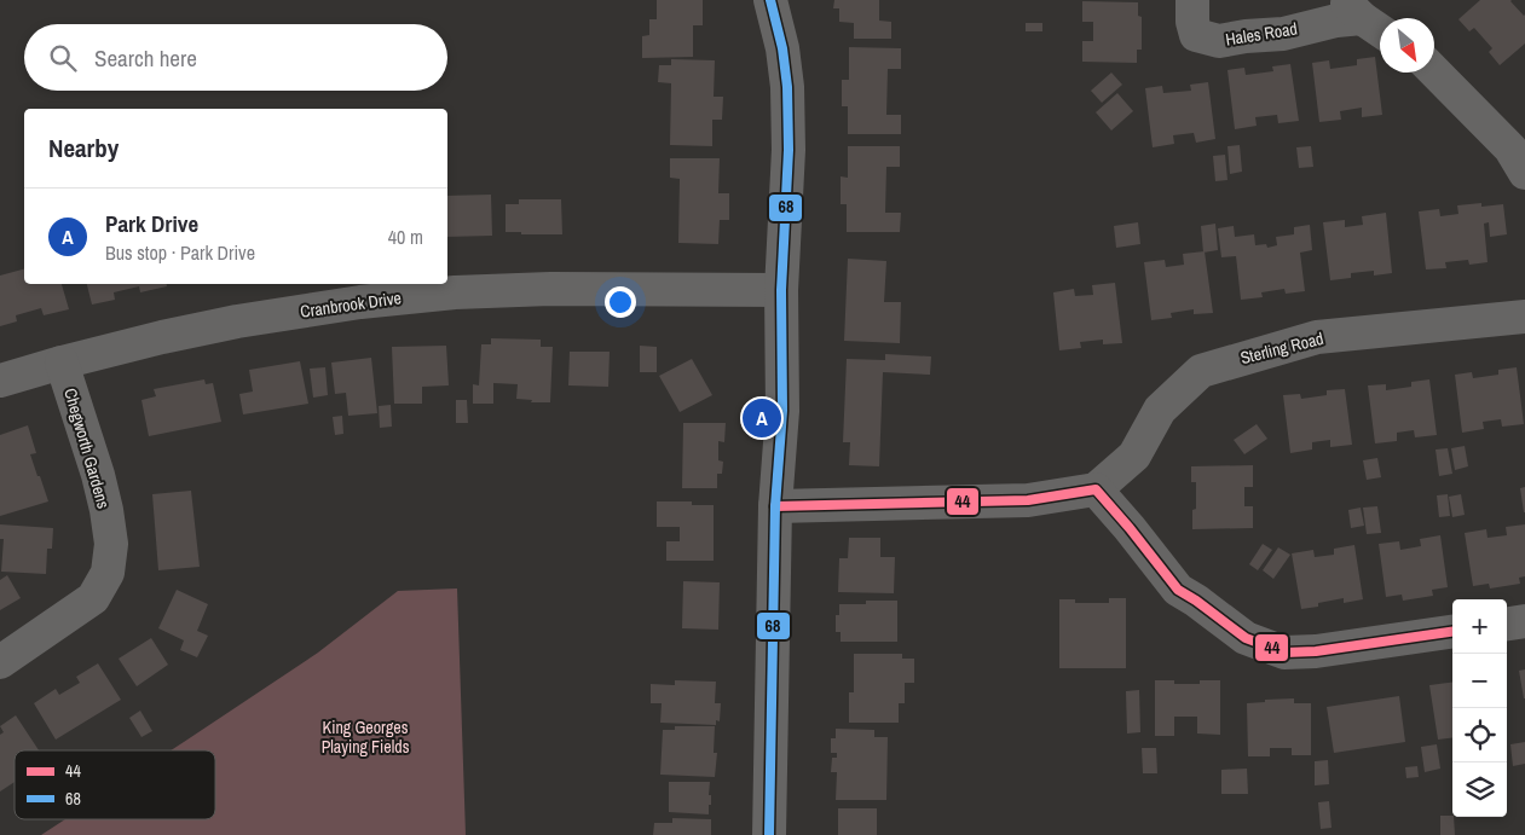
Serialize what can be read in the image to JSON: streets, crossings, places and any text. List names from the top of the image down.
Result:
{
  "streets": {
    "street": [
      "Hales Road",
      "Cranbrook Drive",
      "Sterling Road",
      "Chegworth Gardens"
    ]
  },
  "crossings": [
    ["Cranbrook Drive", "Chegworth Gardens"]
  ],
  "parks": ["King Georges Playing Fields"],
  "lines": ["transit line 68", "transit line 44"],
  "legend": ["44", "68"],
  "north": "bottom right",
  "page": {
    "search": "Search here",
    "heading": "Nearby",
    "list": [
      {
        "mark": "A",
        "name": "Park Drive",
        "note": "Bus stop · Park Drive",
        "value": "40 m"
      }
    ],
    "pins": "A",
    "map_buttons": ["+", "−"]
  }
}
